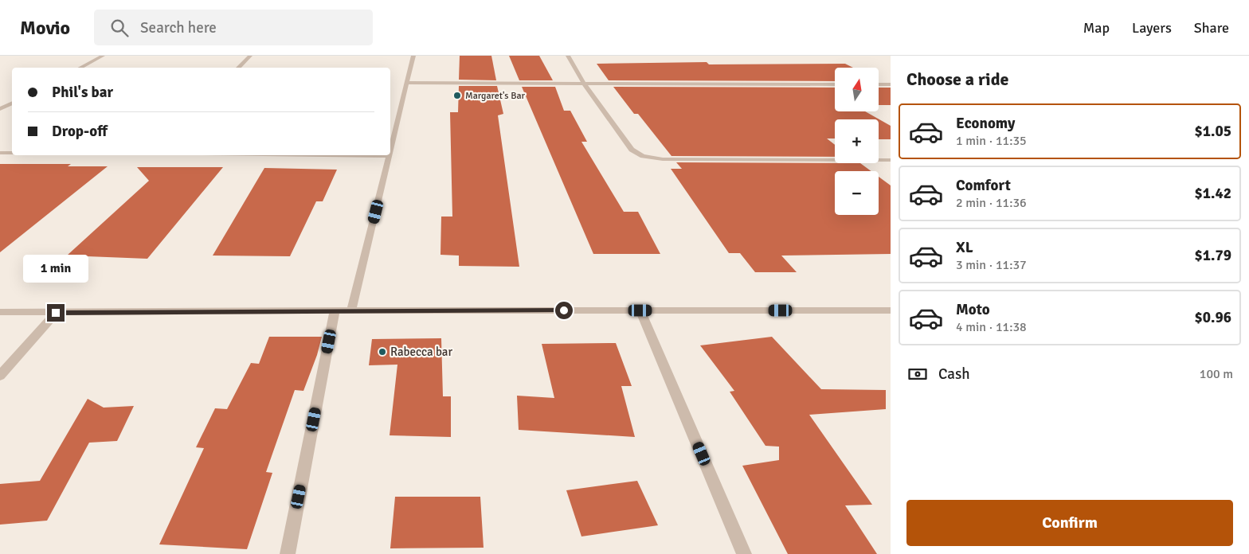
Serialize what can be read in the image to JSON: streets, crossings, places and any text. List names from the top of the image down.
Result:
{
  "places": ["Margaret's Bar", "Rabecca bar"],
  "north": "top",
  "page": {
    "header": "Movio",
    "search": "Search here",
    "nav": ["Map", "Layers", "Share"],
    "heading": "Choose a ride",
    "map_buttons": ["+", "−"],
    "banner": ["Phil's bar", "Drop-off"],
    "list": [
      {
        "name": "Economy",
        "note": "1 min · 11:35",
        "value": "$1.05"
      },
      {
        "name": "Comfort",
        "note": "2 min · 11:36",
        "value": "$1.42"
      },
      {
        "name": "XL",
        "note": "3 min · 11:37",
        "value": "$1.79"
      },
      {
        "name": "Moto",
        "note": "4 min · 11:38",
        "value": "$0.96"
      }
    ],
    "bubble": "1 min",
    "pay": ["Cash", "100 m"],
    "buttons": "Confirm"
  }
}
